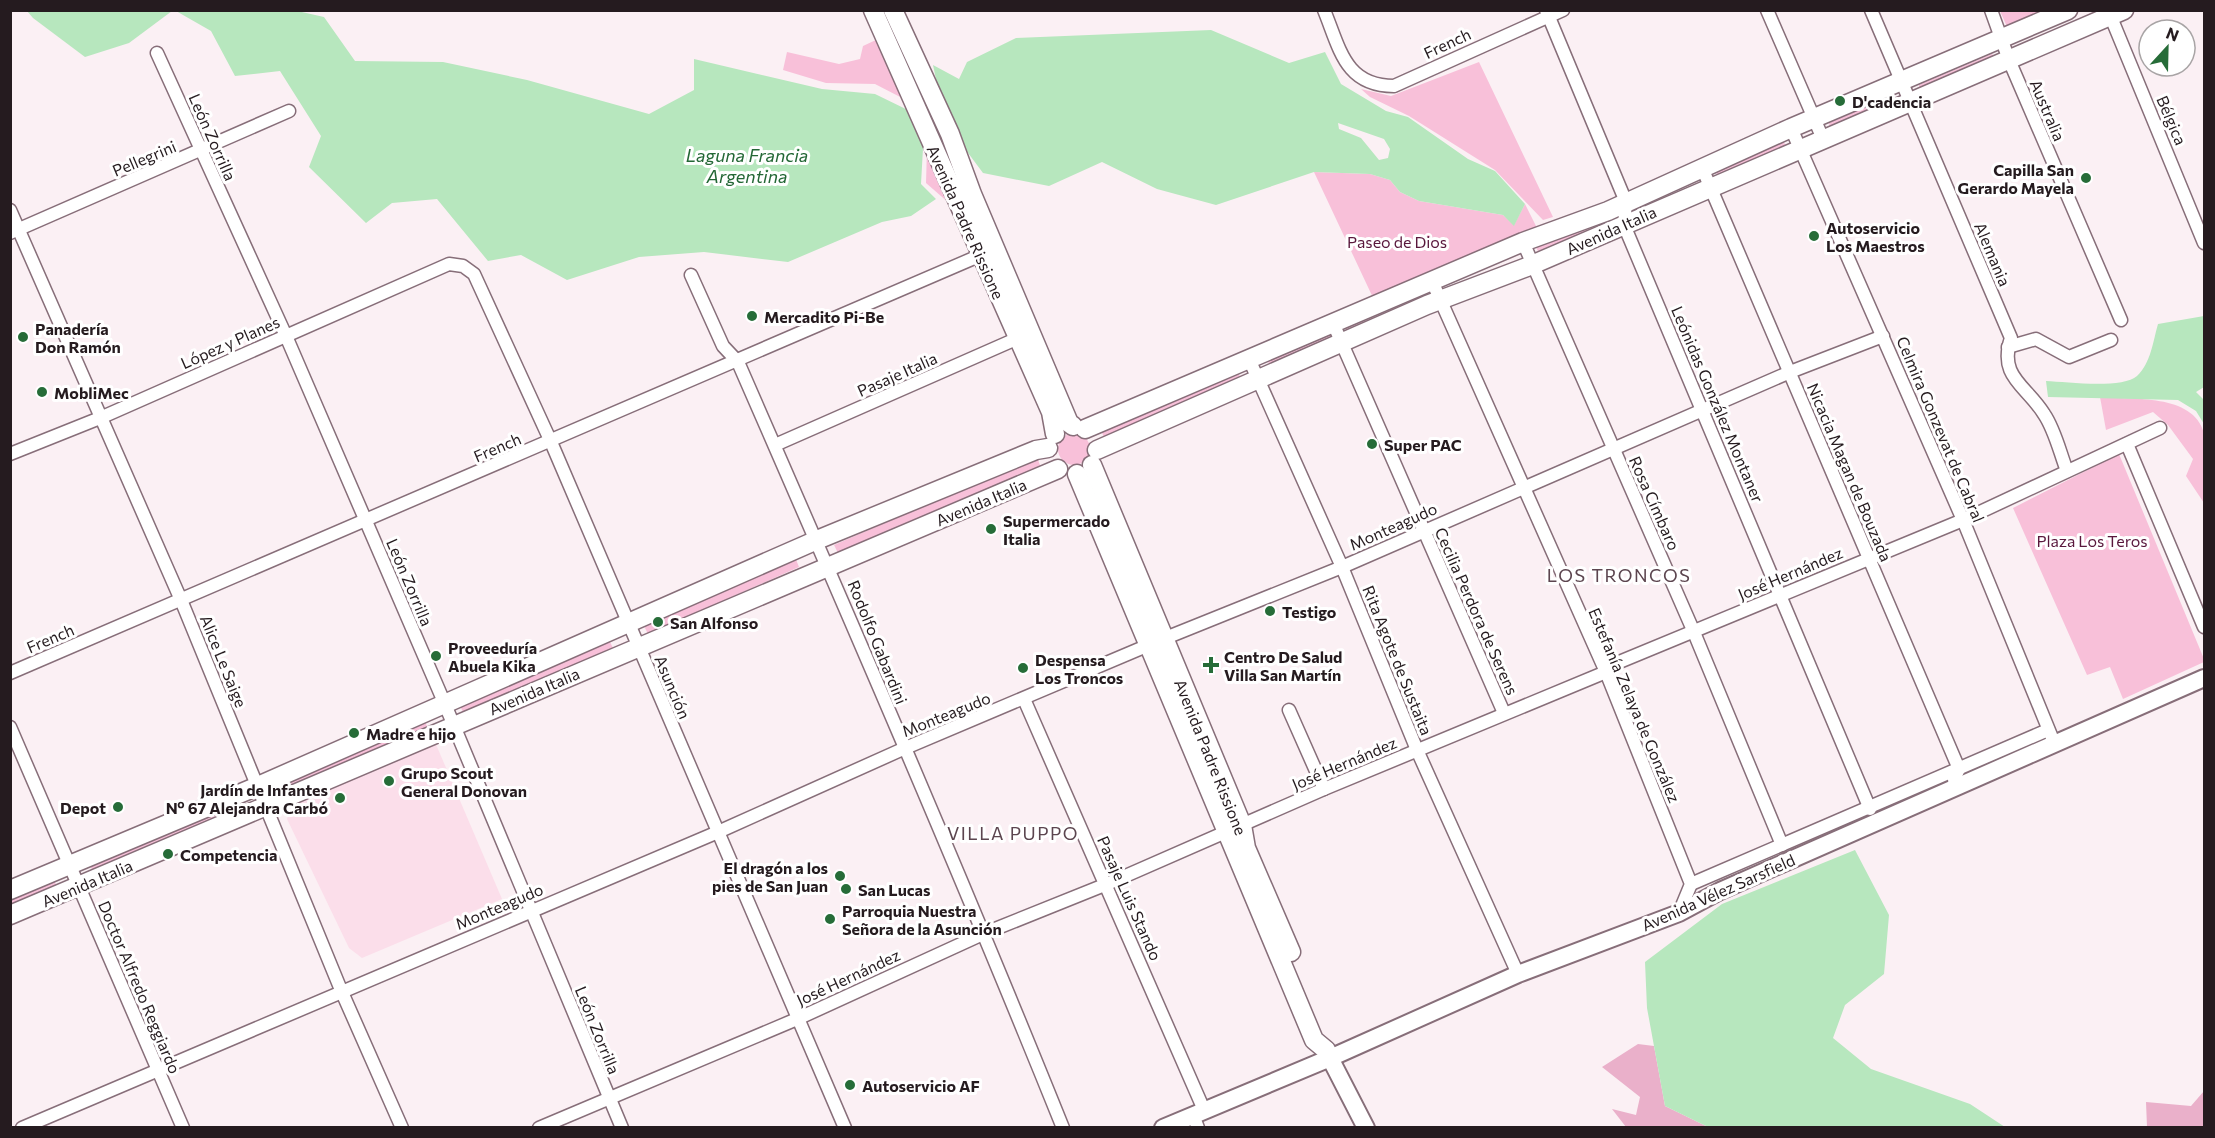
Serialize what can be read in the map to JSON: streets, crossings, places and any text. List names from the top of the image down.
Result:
{
  "streets": {
    "main road": ["Avenida Padre Rissione", "Avenida Italia"],
    "street": [
      "French",
      "Australia",
      "Bélgica",
      "León Zorrilla",
      "Pellegrini",
      "Alemania",
      "López y Planes",
      "Pasaje Italia",
      "Leónidas González Montaner",
      "Celmira Gonzevat de Cabral",
      "Nicacia Magan de Bouzada",
      "Rosa Címbaro",
      "Monteagudo",
      "José Hernández",
      "Cecilia Perdora de Serens",
      "Rodolfo Gabardini",
      "Rita Agote de Sustaita",
      "Alice Le Saige",
      "Asunción",
      "Estefanía Zelaya de González",
      "Avenida Vélez Sarsfield",
      "Pasaje Luis Stando",
      "Doctor Alfredo Reggiardo"
    ]
  },
  "crossings": [
    ["French", "León Zorrilla"],
    ["French", "Avenida Padre Rissione"],
    ["French", "Leónidas González Montaner"],
    ["French", "Rodolfo Gabardini"],
    ["French", "Alice Le Saige"],
    ["French", "Asunción"],
    ["Australia", "Avenida Italia"],
    ["Bélgica", "Avenida Italia"],
    ["León Zorrilla", "Pellegrini"],
    ["León Zorrilla", "Avenida Italia"],
    ["León Zorrilla", "López y Planes"],
    ["León Zorrilla", "Monteagudo"],
    ["León Zorrilla", "José Hernández"],
    ["Pellegrini", "Alice Le Saige"],
    ["Avenida Padre Rissione", "Avenida Italia"],
    ["Avenida Padre Rissione", "Pasaje Italia"],
    ["Avenida Padre Rissione", "Monteagudo"],
    ["Avenida Padre Rissione", "José Hernández"],
    ["Avenida Padre Rissione", "Avenida Vélez Sarsfield"],
    ["Avenida Italia", "Alemania"],
    ["Avenida Italia", "Leónidas González Montaner"],
    ["Avenida Italia", "Celmira Gonzevat de Cabral"],
    ["Avenida Italia", "Nicacia Magan de Bouzada"],
    ["Avenida Italia", "Rosa Címbaro"],
    ["Avenida Italia", "Cecilia Perdora de Serens"],
    ["Avenida Italia", "Rodolfo Gabardini"],
    ["Avenida Italia", "Rita Agote de Sustaita"],
    ["Avenida Italia", "Alice Le Saige"],
    ["Avenida Italia", "Asunción"],
    ["Avenida Italia", "Estefanía Zelaya de González"],
    ["Avenida Italia", "Doctor Alfredo Reggiardo"],
    ["Alemania", "José Hernández"],
    ["López y Planes", "Alice Le Saige"],
    ["López y Planes", "Asunción"],
    ["Pasaje Italia", "Rodolfo Gabardini"],
    ["Leónidas González Montaner", "Monteagudo"],
    ["Leónidas González Montaner", "José Hernández"],
    ["Leónidas González Montaner", "Avenida Vélez Sarsfield"],
    ["Celmira Gonzevat de Cabral", "Monteagudo"],
    ["Celmira Gonzevat de Cabral", "José Hernández"],
    ["Celmira Gonzevat de Cabral", "Avenida Vélez Sarsfield"],
    ["Nicacia Magan de Bouzada", "Monteagudo"],
    ["Nicacia Magan de Bouzada", "José Hernández"],
    ["Nicacia Magan de Bouzada", "Avenida Vélez Sarsfield"],
    ["Rosa Címbaro", "Monteagudo"],
    ["Rosa Címbaro", "José Hernández"],
    ["Rosa Címbaro", "Avenida Vélez Sarsfield"],
    ["Monteagudo", "Cecilia Perdora de Serens"],
    ["Monteagudo", "Rodolfo Gabardini"],
    ["Monteagudo", "Rita Agote de Sustaita"],
    ["Monteagudo", "Alice Le Saige"],
    ["Monteagudo", "Asunción"],
    ["Monteagudo", "Estefanía Zelaya de González"],
    ["Monteagudo", "Pasaje Luis Stando"],
    ["Monteagudo", "Doctor Alfredo Reggiardo"],
    ["José Hernández", "Cecilia Perdora de Serens"],
    ["José Hernández", "Rodolfo Gabardini"],
    ["José Hernández", "Rita Agote de Sustaita"],
    ["José Hernández", "Asunción"],
    ["José Hernández", "Estefanía Zelaya de González"],
    ["José Hernández", "Pasaje Luis Stando"],
    ["Rita Agote de Sustaita", "Avenida Vélez Sarsfield"],
    ["Estefanía Zelaya de González", "Avenida Vélez Sarsfield"],
    ["Avenida Vélez Sarsfield", "Pasaje Luis Stando"]
  ],
  "districts": ["LOS TRONCOS", "VILLA PUPPO"],
  "water": ["Laguna Francia Argentina"],
  "parks": ["Paseo de Dios", "Plaza Los Teros"],
  "places": {
    "other": [
      "D'cadencia",
      "Capilla San Gerardo Mayela",
      "Autoservicio Los Maestros",
      "Mercadito Pi-Be",
      "Panadería Don Ramón",
      "MobliMec",
      "Super PAC",
      "Supermercado Italia",
      "Testigo",
      "San Alfonso",
      "Proveeduría Abuela Kika",
      "Despensa Los Troncos",
      "Madre e hijo",
      "Grupo Scout General Donovan",
      "Jardín de Infantes Nº 67 Alejandra Carbó",
      "Depot",
      "Competencia",
      "El dragón a los pies de San Juan",
      "San Lucas",
      "Parroquia Nuestra Señora de la Asunción",
      "Autoservicio AF"
    ],
    "health": ["Centro De Salud Villa San Martín"]
  },
  "north": "top"
}
